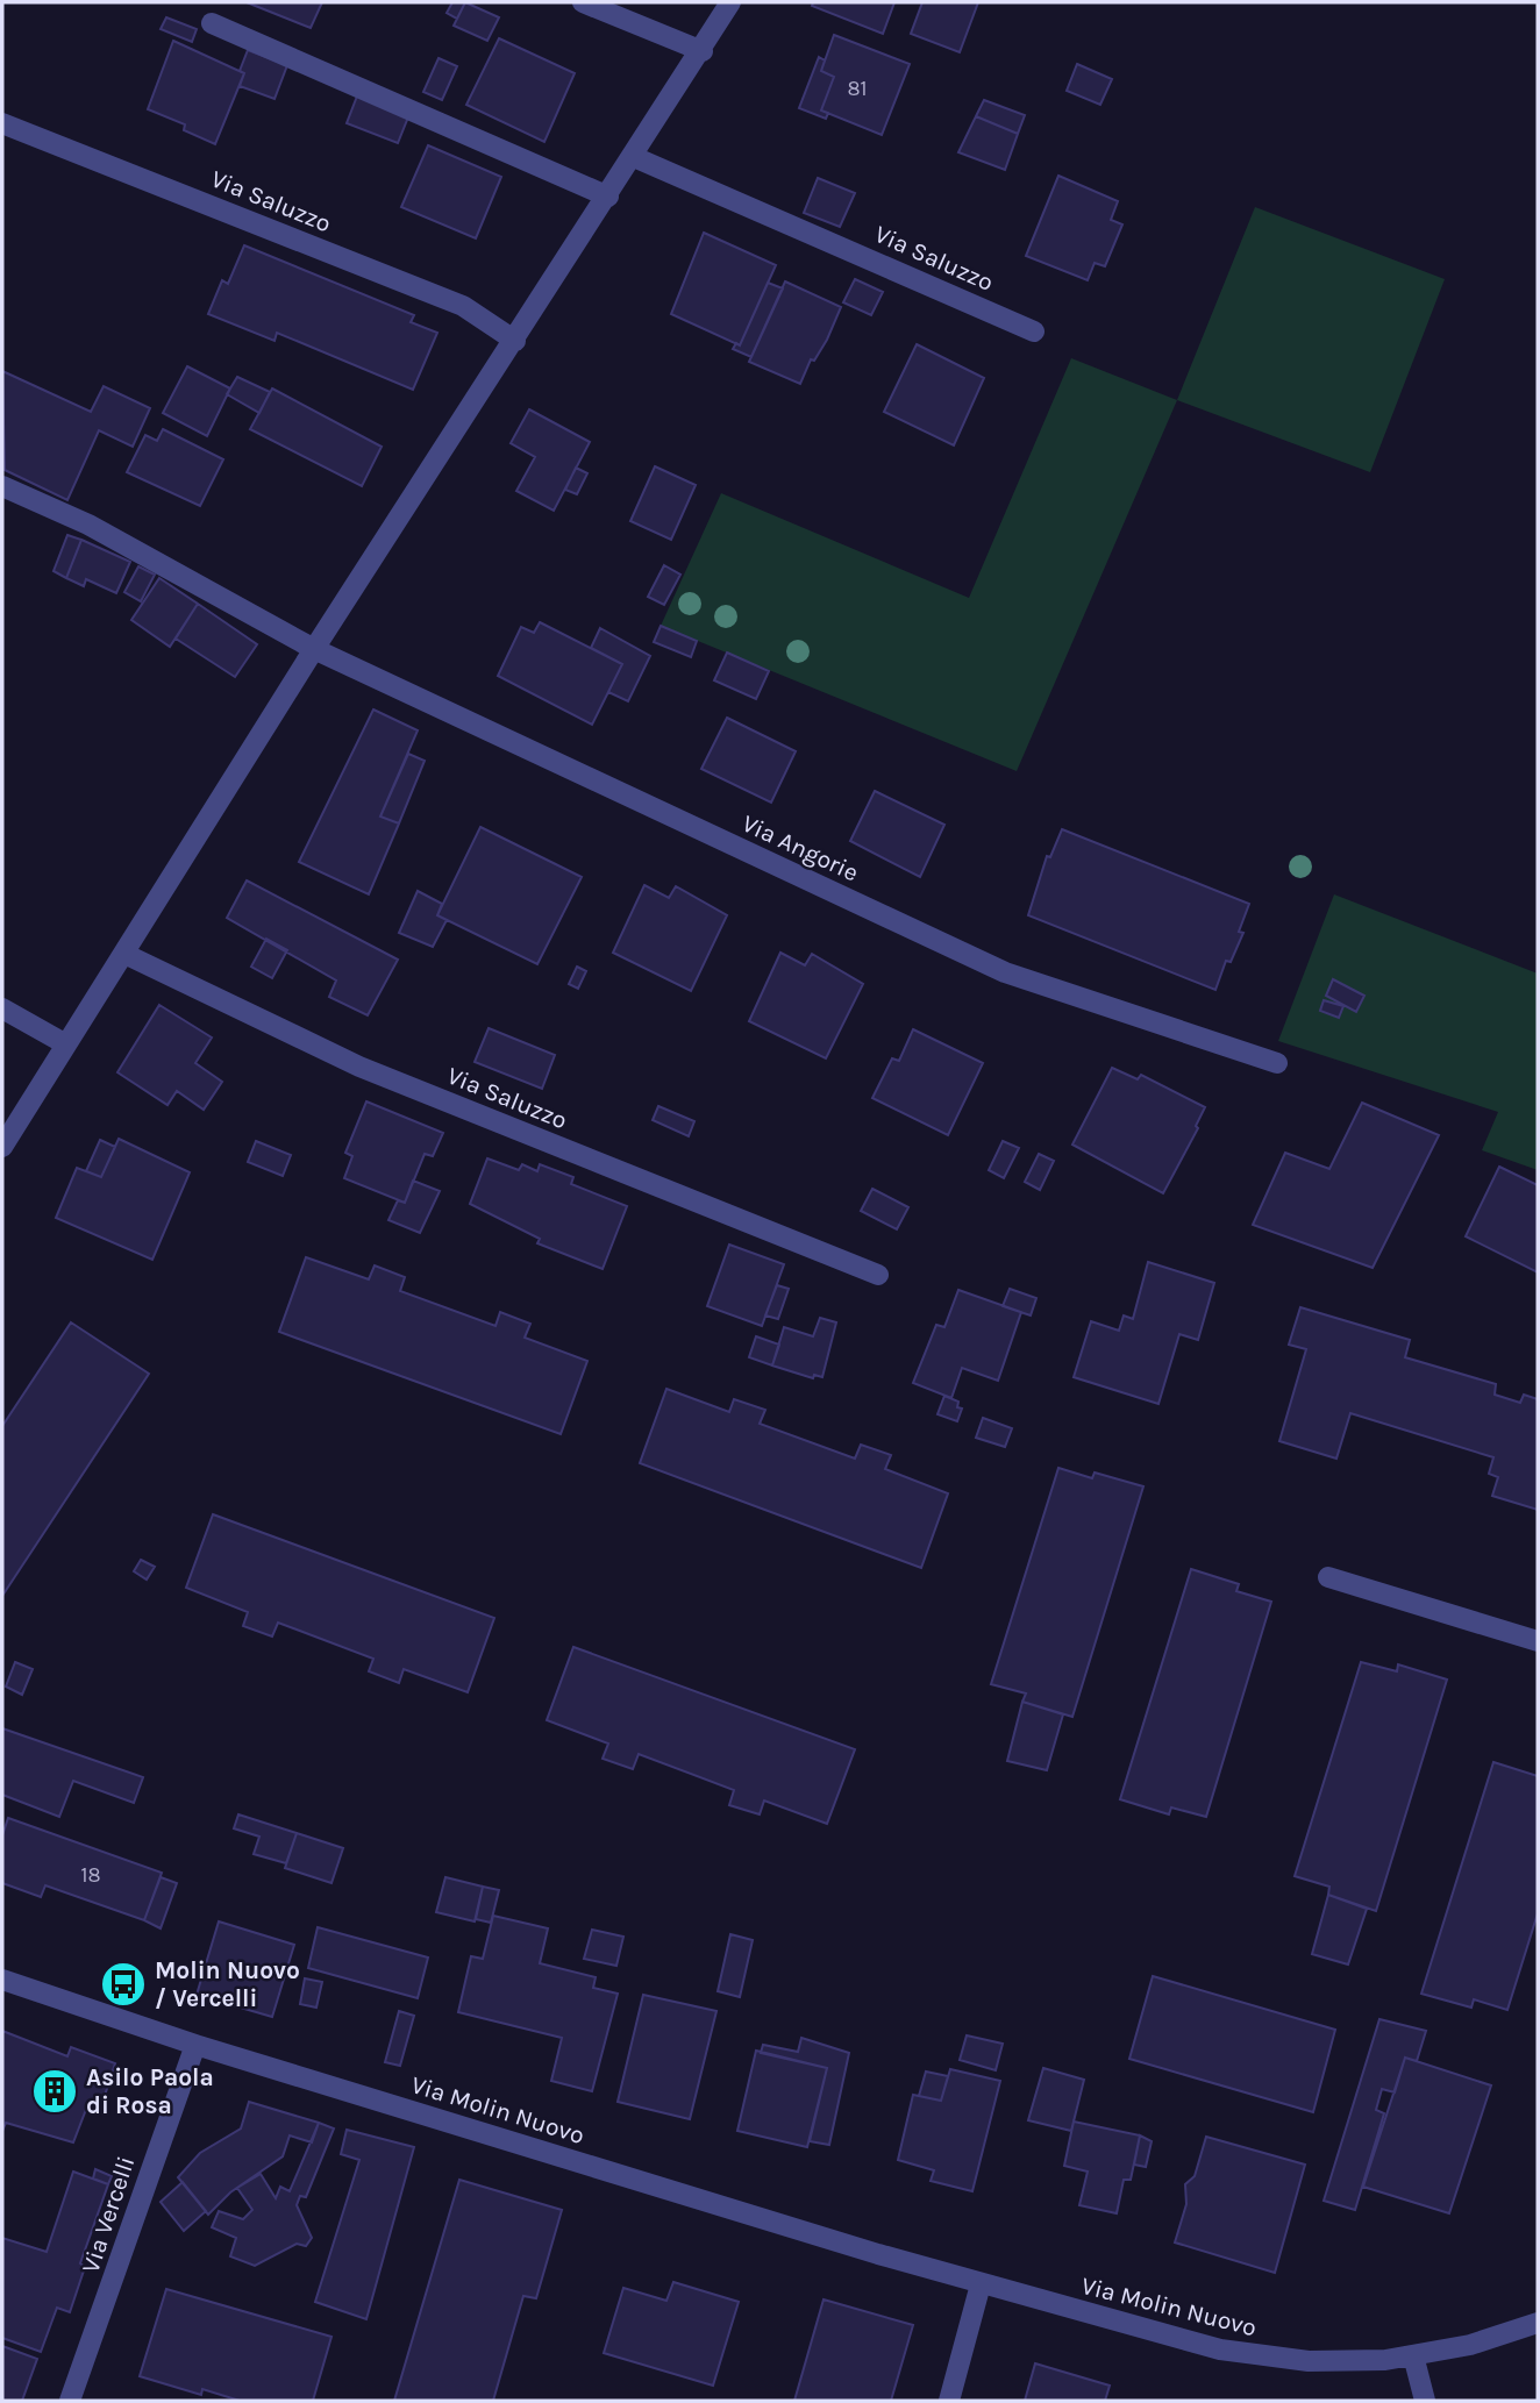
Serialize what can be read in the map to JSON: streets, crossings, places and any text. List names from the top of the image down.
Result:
{
  "streets": {
    "street": [
      "Via Saluzzo",
      "Via Angorie",
      "Via Molin Nuovo",
      "Via Vercelli"
    ]
  },
  "crossings": [
    ["Via Molin Nuovo", "Via Vercelli"]
  ],
  "places": {
    "bus stop": ["Molin Nuovo / Vercelli"],
    "building": ["Asilo Paola di Rosa"]
  },
  "house_numbers": ["81", "18"]
}
